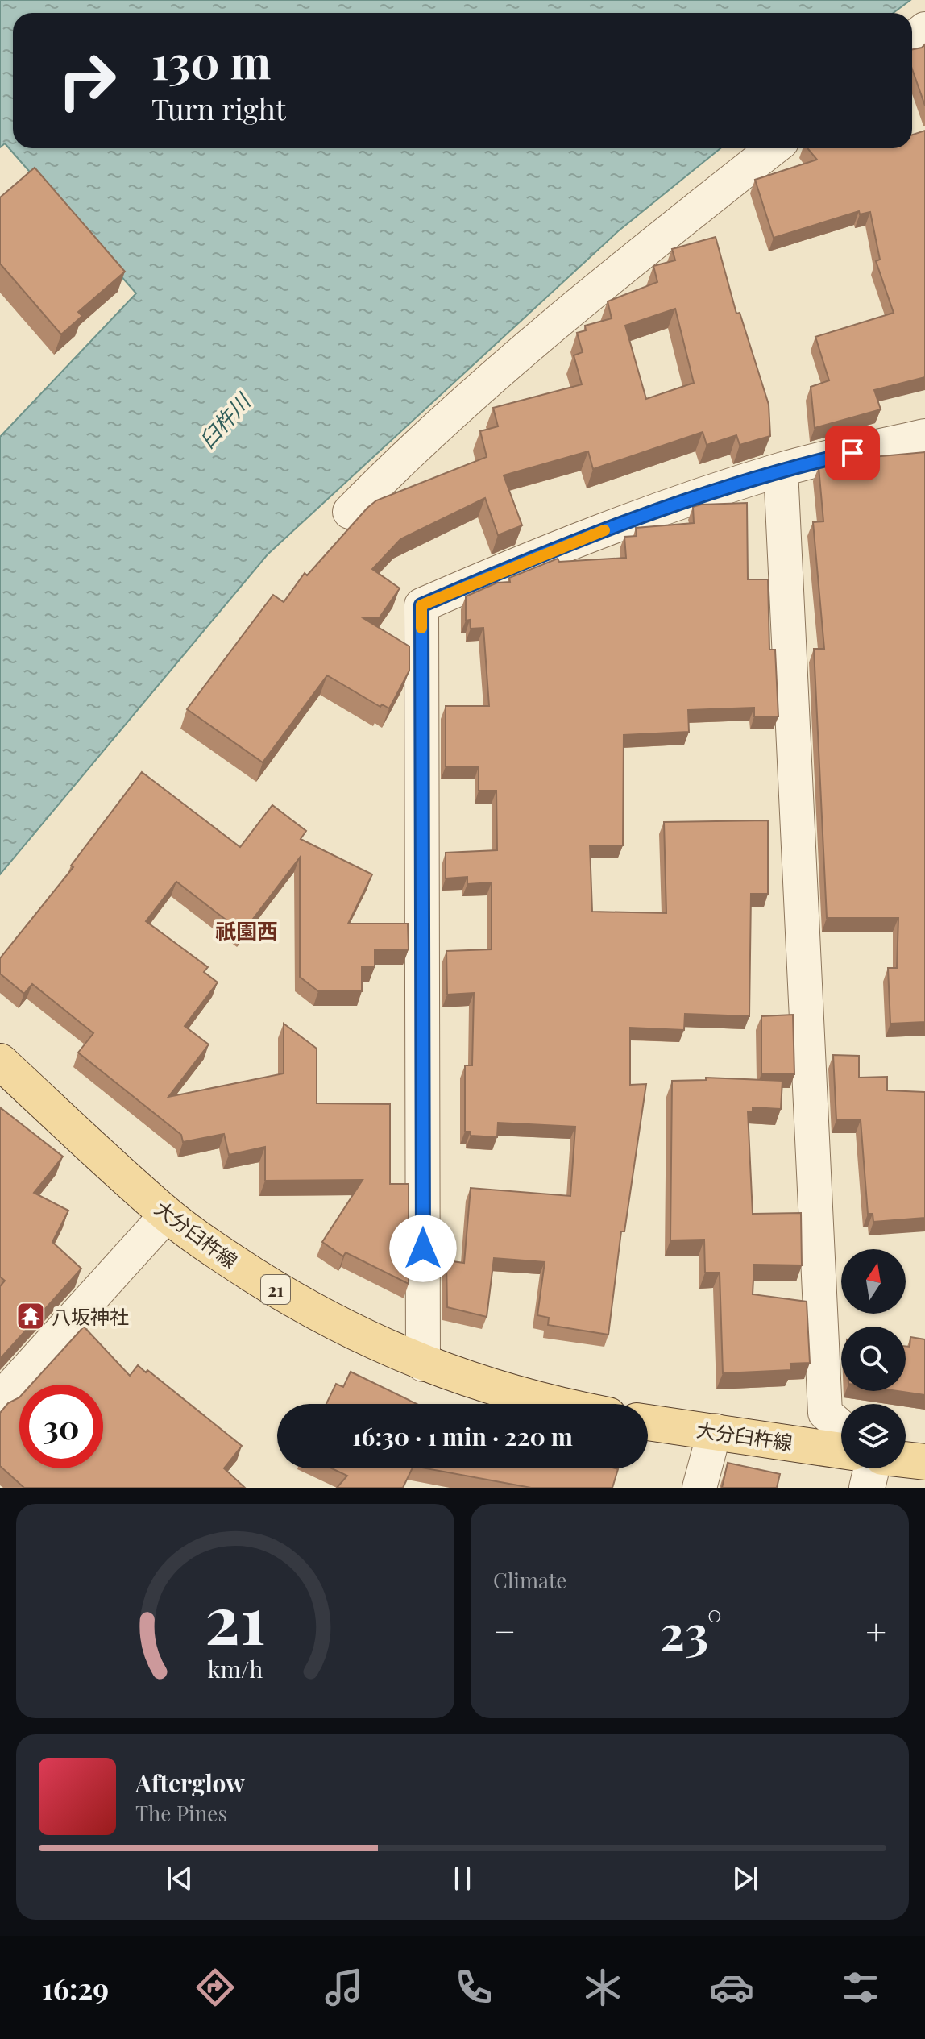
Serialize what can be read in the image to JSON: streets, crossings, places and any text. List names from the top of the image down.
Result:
{
  "streets": {
    "main road": ["大分臼杵線", "21"]
  },
  "districts": ["祇園西"],
  "water": ["臼杵川"],
  "places": {
    "temple": ["八坂神社"]
  },
  "north": "top",
  "page": {
    "turn": ["130 m", "Turn right"],
    "limit": "30",
    "trip": "16:30 · 1 min · 220 m",
    "tile": "Climate",
    "heat": ["−", "23°", "+"],
    "song": ["Afterglow", "The Pines"],
    "tabs": "16:29",
    "gauge": ["21", "km/h"]
  }
}
